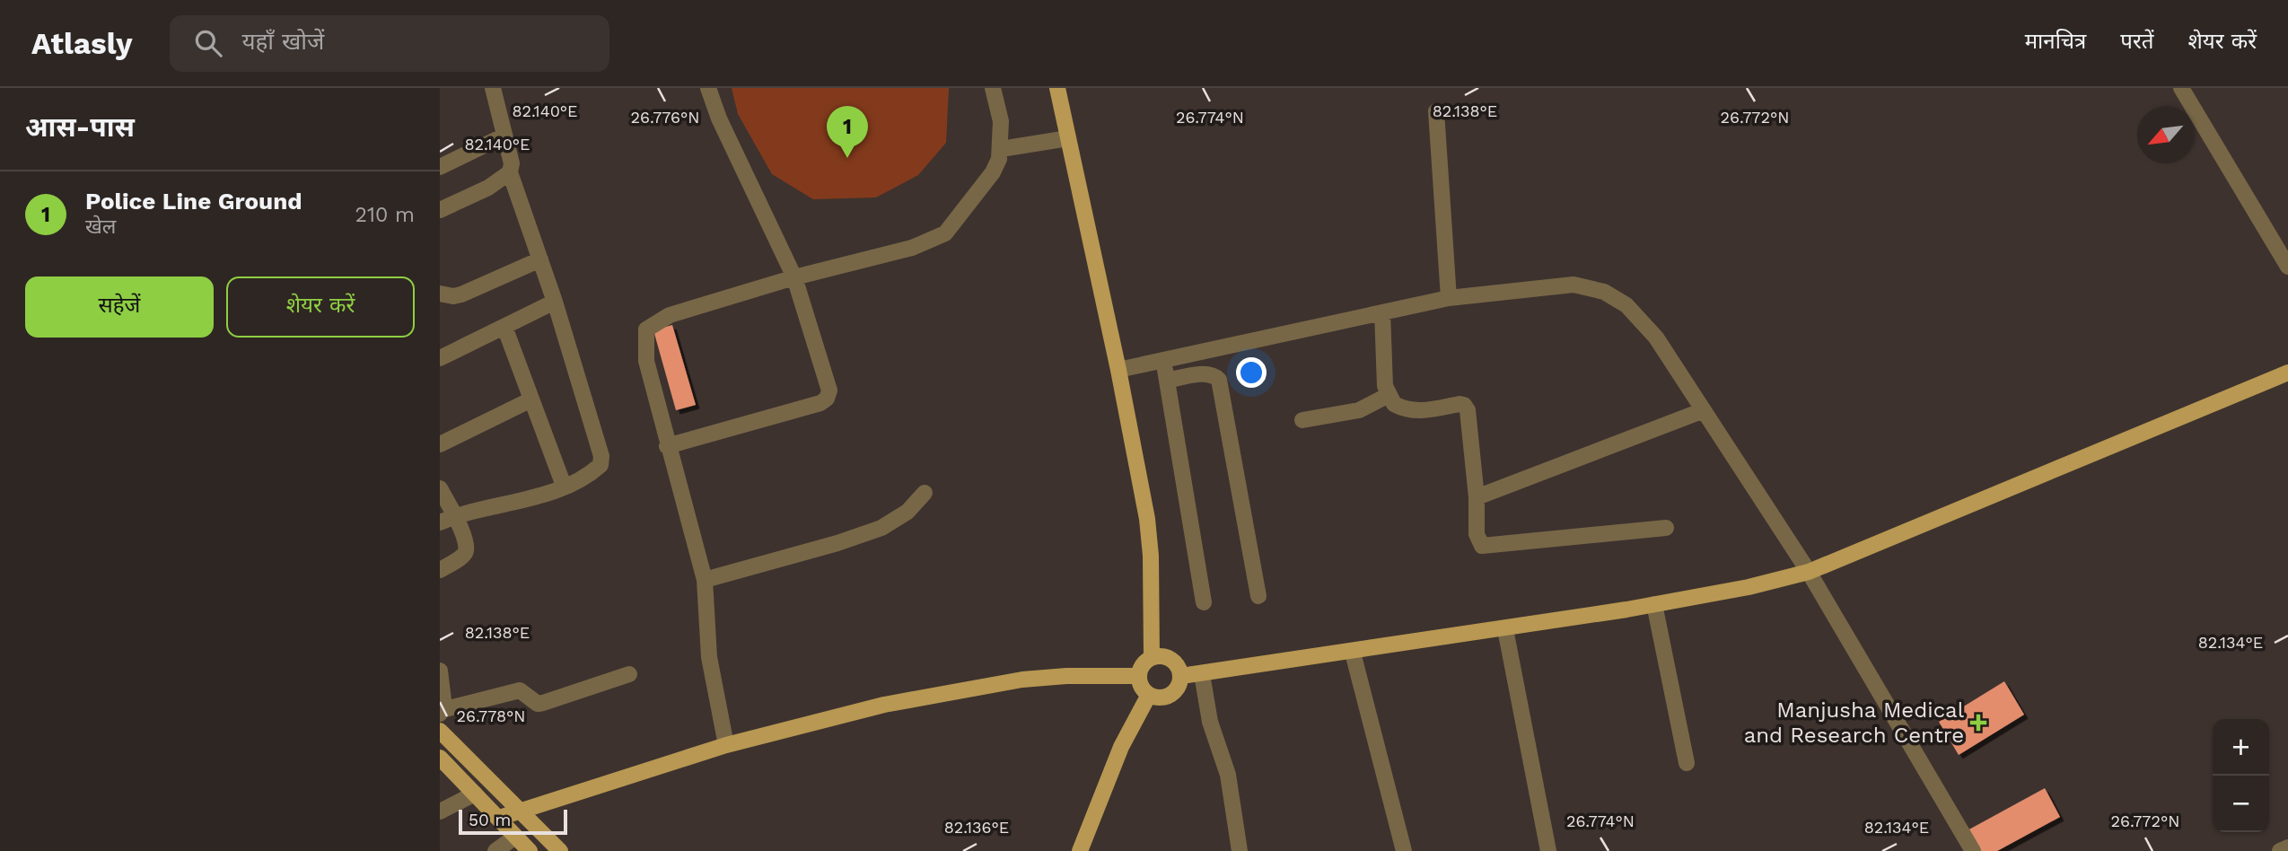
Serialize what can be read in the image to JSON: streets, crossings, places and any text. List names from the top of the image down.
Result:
{
  "places": {
    "health": ["Manjusha Medical and Research Centre"]
  },
  "scale_bar": "50 m",
  "north": "bottom left",
  "page": {
    "header": "Atlasly",
    "search": "यहाँ खोजें",
    "nav": ["मानचित्र", "परतें", "शेयर करें"],
    "heading": "आस-पास",
    "pins": "1",
    "list": [
      {
        "mark": "1",
        "name": "Police Line Ground",
        "note": "खेल",
        "value": "210 m"
      }
    ],
    "buttons": ["सहेजें", "शेयर करें"],
    "map_buttons": ["+", "−"],
    "scale": "50 m"
  },
  "coordinates": [
    "82.140°E",
    "82.138°E",
    "26.776°N",
    "26.774°N",
    "26.772°N",
    "82.134°E",
    "26.778°N",
    "82.136°E"
  ]
}
